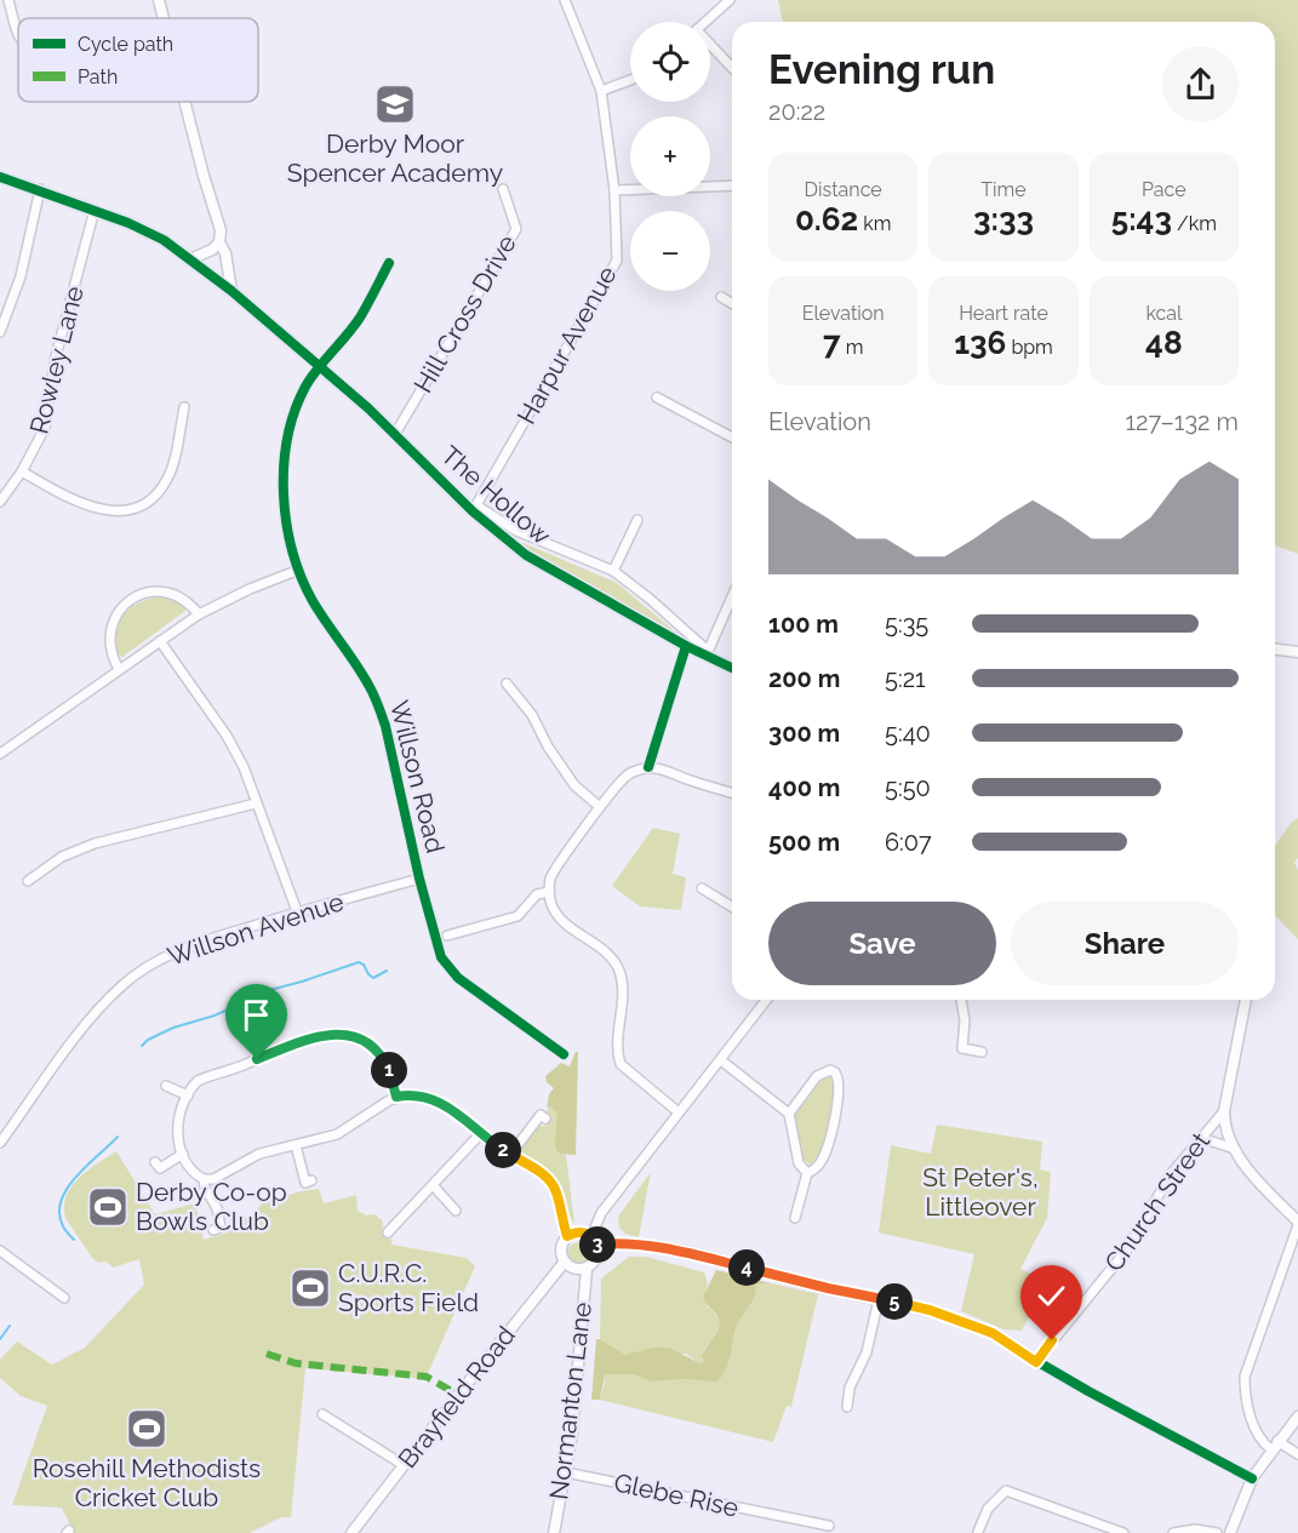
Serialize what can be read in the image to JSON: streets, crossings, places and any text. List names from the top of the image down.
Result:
{
  "streets": {
    "street": [
      "Hill Cross Drive",
      "Harpur Avenue",
      "Rowley Lane",
      "The Hollow",
      "Willson Road",
      "Willson Avenue",
      "Church Street",
      "Brayfield Road",
      "Normanton Lane",
      "Glebe Rise"
    ]
  },
  "crossings": [
    ["Hill Cross Drive", "The Hollow"],
    ["Harpur Avenue", "The Hollow"],
    ["Rowley Lane", "The Hollow"],
    ["The Hollow", "Willson Road"],
    ["Willson Road", "Willson Avenue"],
    ["Brayfield Road", "Normanton Lane"],
    ["Normanton Lane", "Glebe Rise"]
  ],
  "parks": ["St Peter's, Littleover"],
  "places": {
    "school or university": ["Derby Moor Spencer Academy"],
    "sports": ["Derby Co-op Bowls Club", "C.U.R.C. Sports Field", "Rosehill Methodists Cricket Club"]
  },
  "legend": ["Cycle path", "Path"],
  "page": {
    "map_buttons": ["+", "−"],
    "heading": ["Evening run", "20:22"],
    "stats": [
      ["Distance", "0.62 km"],
      ["Time", "3:33"],
      ["Pace", "5:43 /km"],
      ["Elevation", "7 m"],
      ["Heart rate", "136 bpm"],
      ["kcal", "48"]
    ],
    "chart": ["Elevation", "127–132 m"],
    "list": [
      {
        "name": "100 m",
        "note": "5:35"
      },
      {
        "name": "200 m",
        "note": "5:21"
      },
      {
        "name": "300 m",
        "note": "5:40"
      },
      {
        "name": "400 m",
        "note": "5:50"
      },
      {
        "name": "500 m",
        "note": "6:07"
      }
    ],
    "buttons": ["Save", "Share"],
    "pins": [
      "1",
      "2",
      "3",
      "4",
      "5"
    ]
  }
}
